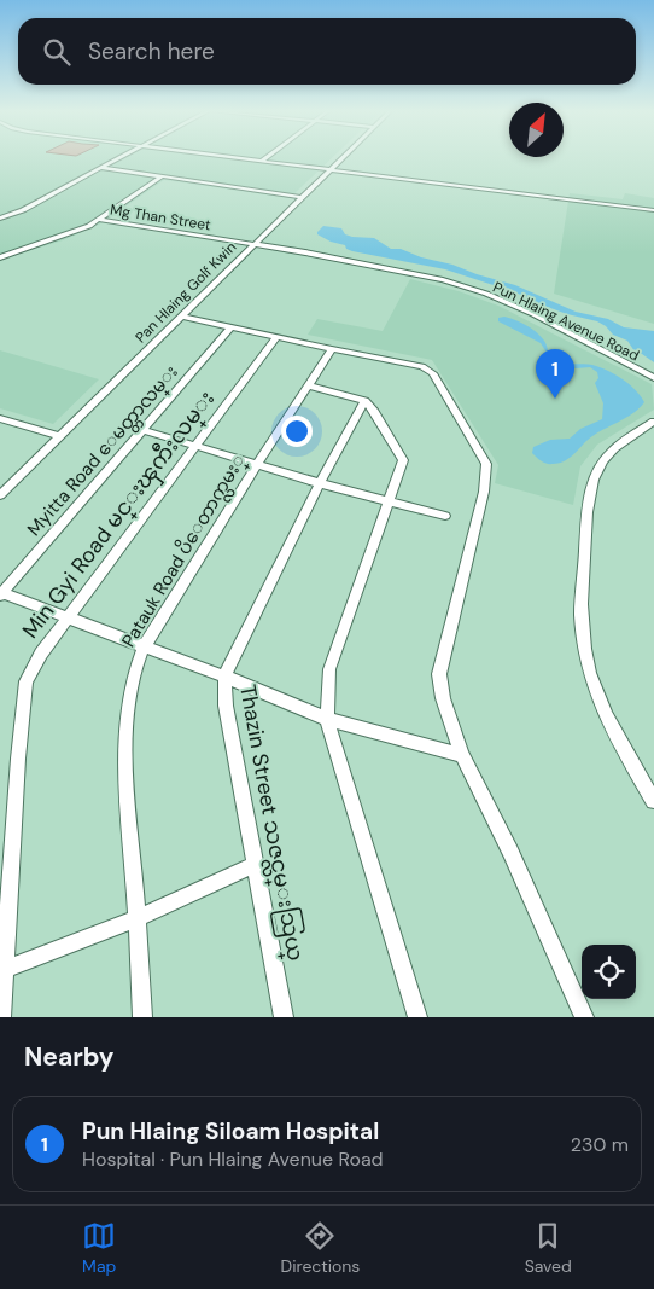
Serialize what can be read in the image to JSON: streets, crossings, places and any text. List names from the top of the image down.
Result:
{
  "streets": {
    "street": [
      "Mg Than Street",
      "Pan Hlaing Golf Kwin",
      "Pun Hlaing Avenue Road",
      "Myitta Road ေမတ္တာလမ္း",
      "Min Gyi Road မင္းၾကီးလမ္း",
      "Patauk Road ပိေတာက္လမး္",
      "Thazin Street သဇင္လမ္းသြယ္"
    ]
  },
  "crossings": [
    ["Mg Than Street", "Pan Hlaing Golf Kwin"],
    ["Mg Than Street", "Pun Hlaing Avenue Road"],
    ["Pan Hlaing Golf Kwin", "Pun Hlaing Avenue Road"]
  ],
  "north": "top right",
  "page": {
    "search": "Search here",
    "pins": "1",
    "heading": "Nearby",
    "list": [
      {
        "mark": "1",
        "name": "Pun Hlaing Siloam Hospital",
        "note": "Hospital · Pun Hlaing Avenue Road",
        "value": "230 m"
      }
    ],
    "nav": ["Map", "Directions", "Saved"]
  }
}
